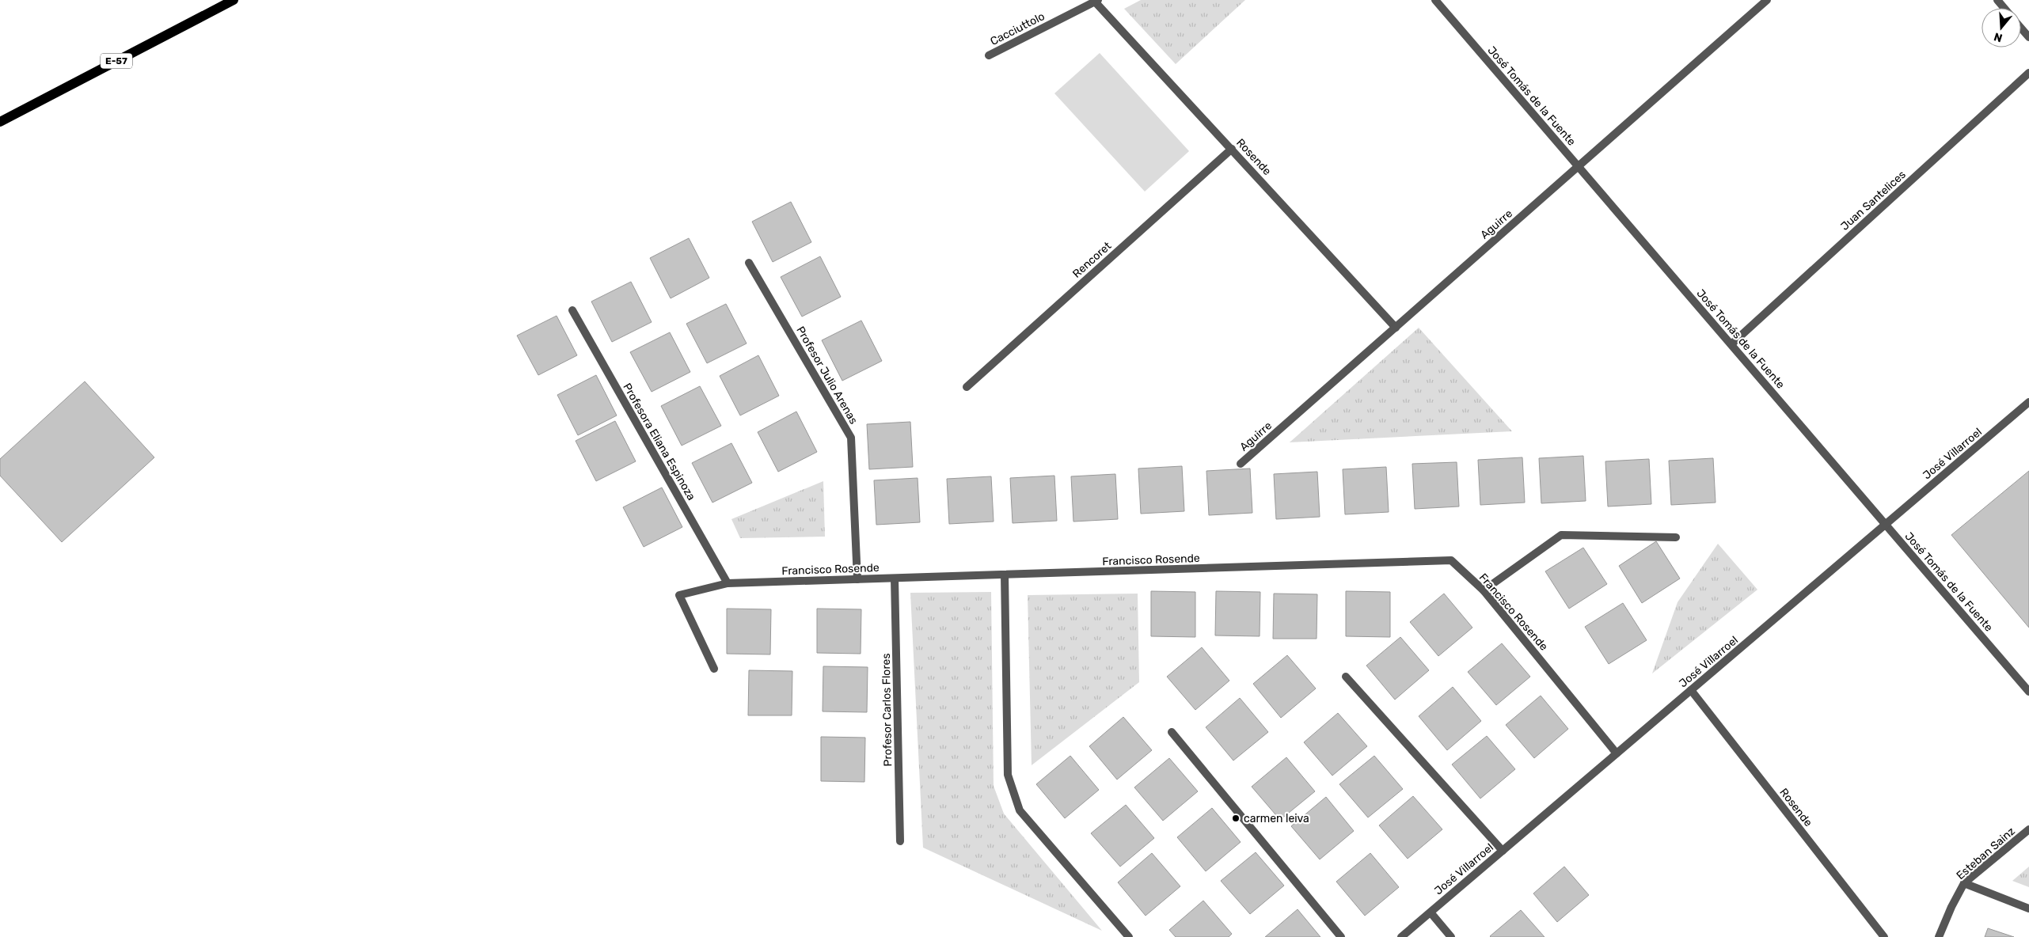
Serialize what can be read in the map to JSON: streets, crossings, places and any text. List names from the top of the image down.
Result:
{
  "streets": {
    "main road": ["E-57"],
    "street": [
      "Cacciuttolo",
      "José Tomás de la Fuente",
      "Rosende",
      "Juan Santelices",
      "Aguirre",
      "Rencoret",
      "Profesor Julio Arenas",
      "Profesora Eliana Espinoza",
      "José Villarroel",
      "Francisco Rosende",
      "Profesor Carlos Flores",
      "Esteban Sainz"
    ]
  },
  "crossings": [
    ["Cacciuttolo", "Rosende"],
    ["José Tomás de la Fuente", "Juan Santelices"],
    ["José Tomás de la Fuente", "Aguirre"],
    ["José Tomás de la Fuente", "José Villarroel"],
    ["Rosende", "Aguirre"],
    ["Rosende", "Rencoret"],
    ["Rosende", "José Villarroel"],
    ["Profesor Julio Arenas", "Francisco Rosende"],
    ["Profesora Eliana Espinoza", "Francisco Rosende"],
    ["José Villarroel", "Francisco Rosende"],
    ["Francisco Rosende", "Profesor Carlos Flores"]
  ],
  "places": ["carmen leiva"],
  "north": "bottom"
}
